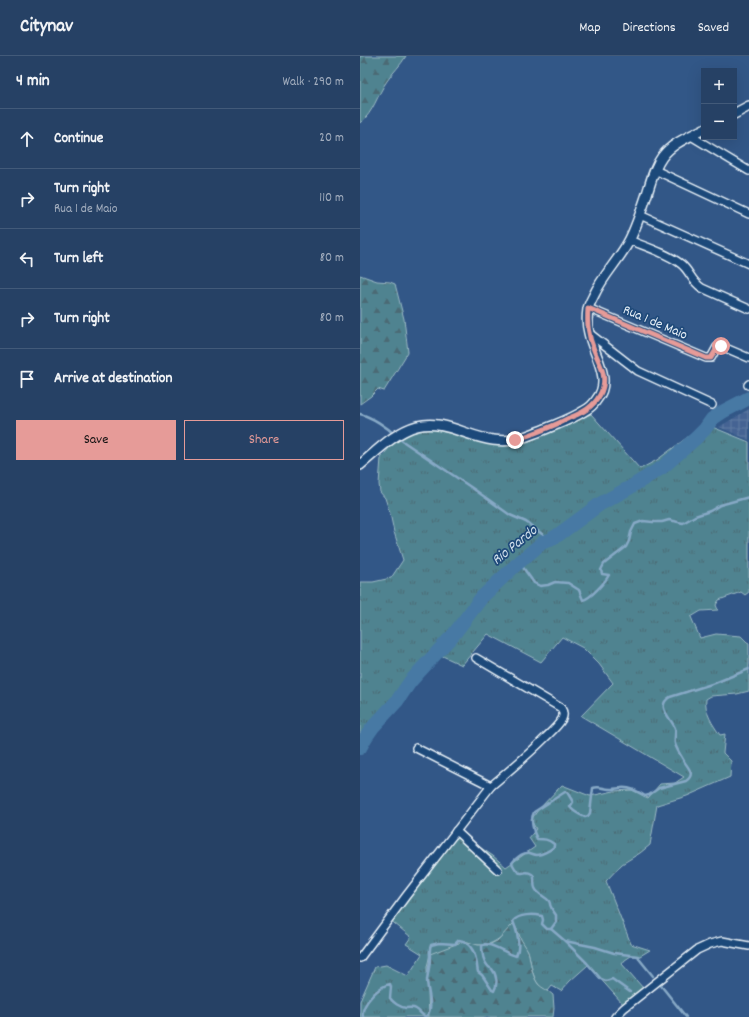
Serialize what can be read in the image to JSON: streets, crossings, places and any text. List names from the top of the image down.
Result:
{
  "streets": {
    "street": ["Rua 1 de Maio"]
  },
  "water": ["Rio Pardo"],
  "page": {
    "header": "Citynav",
    "nav": ["Map", "Directions", "Saved"],
    "heading": ["4 min", "Walk · 290 m"],
    "map_buttons": ["+", "−"],
    "list": [
      ["Continue", "20 m"],
      ["Turn right", "Rua 1 de Maio", "110 m"],
      ["Turn left", "80 m"],
      ["Turn right", "80 m"],
      "Arrive at destination"
    ],
    "buttons": ["Save", "Share"]
  }
}
